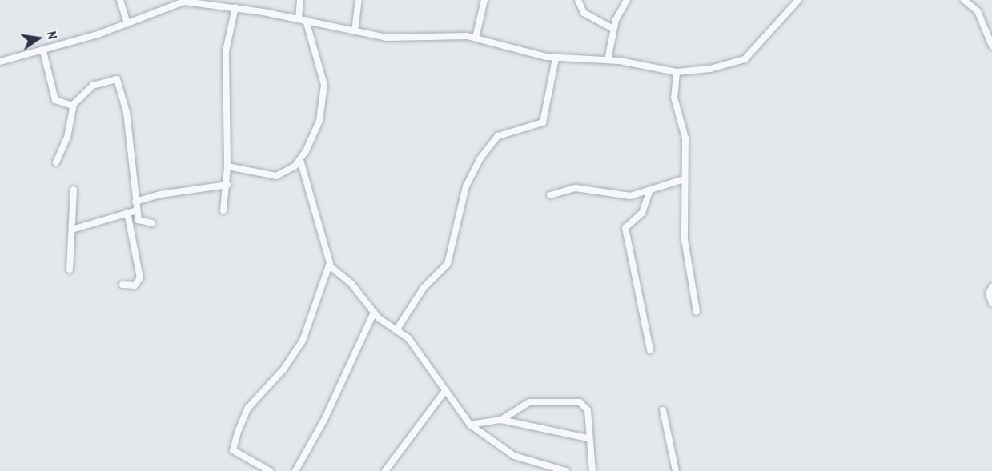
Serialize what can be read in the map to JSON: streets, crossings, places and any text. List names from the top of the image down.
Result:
{
  "north": "right"
}
